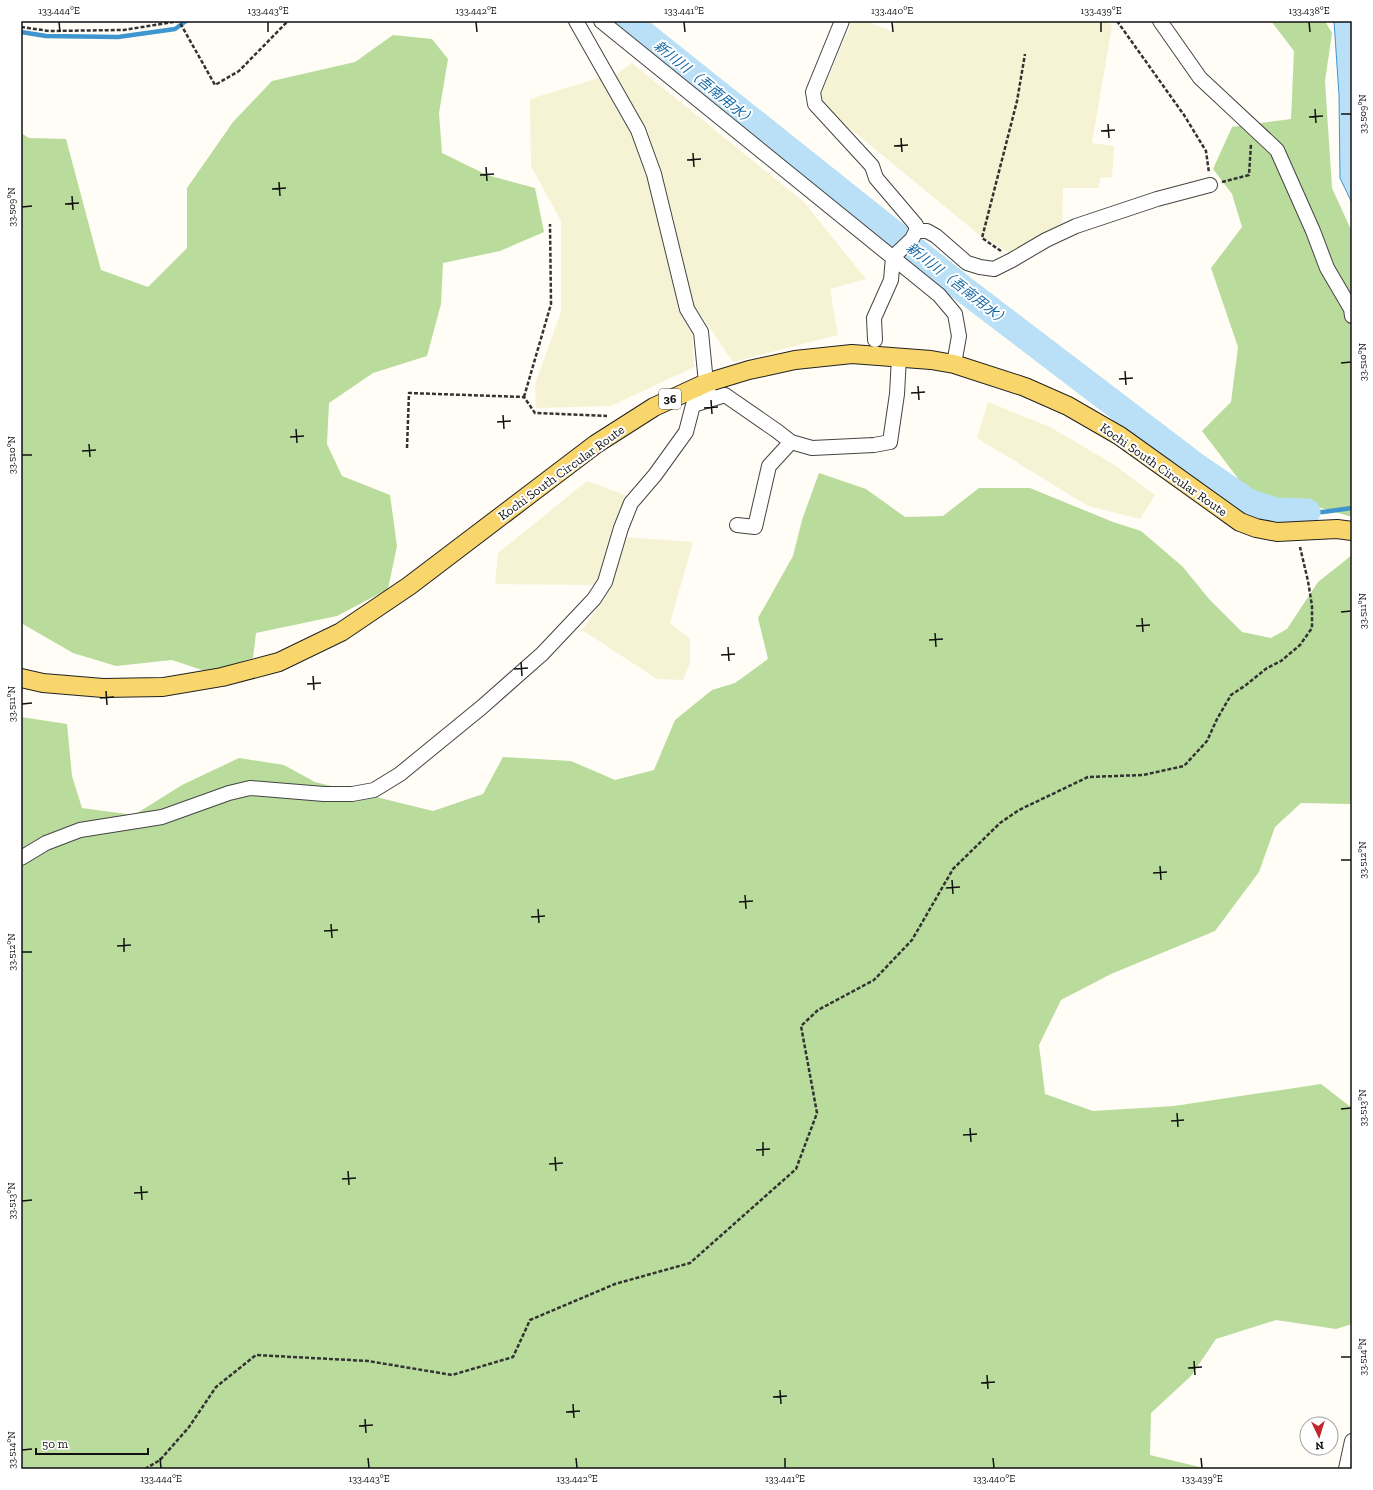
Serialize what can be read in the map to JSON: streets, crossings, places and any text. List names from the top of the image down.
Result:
{
  "streets": {
    "main road": ["36", "Kochi South Circular Route"]
  },
  "water": ["新川川（吾南用水）"],
  "scale_bar": "50 m",
  "north": "bottom",
  "coordinates": [
    "133.444°E",
    "133.443°E",
    "133.442°E",
    "133.441°E",
    "133.440°E",
    "133.439°E",
    "133.438°E",
    "33.509°N",
    "33.510°N",
    "33.511°N",
    "33.512°N",
    "33.513°N",
    "33.514°N"
  ]
}
